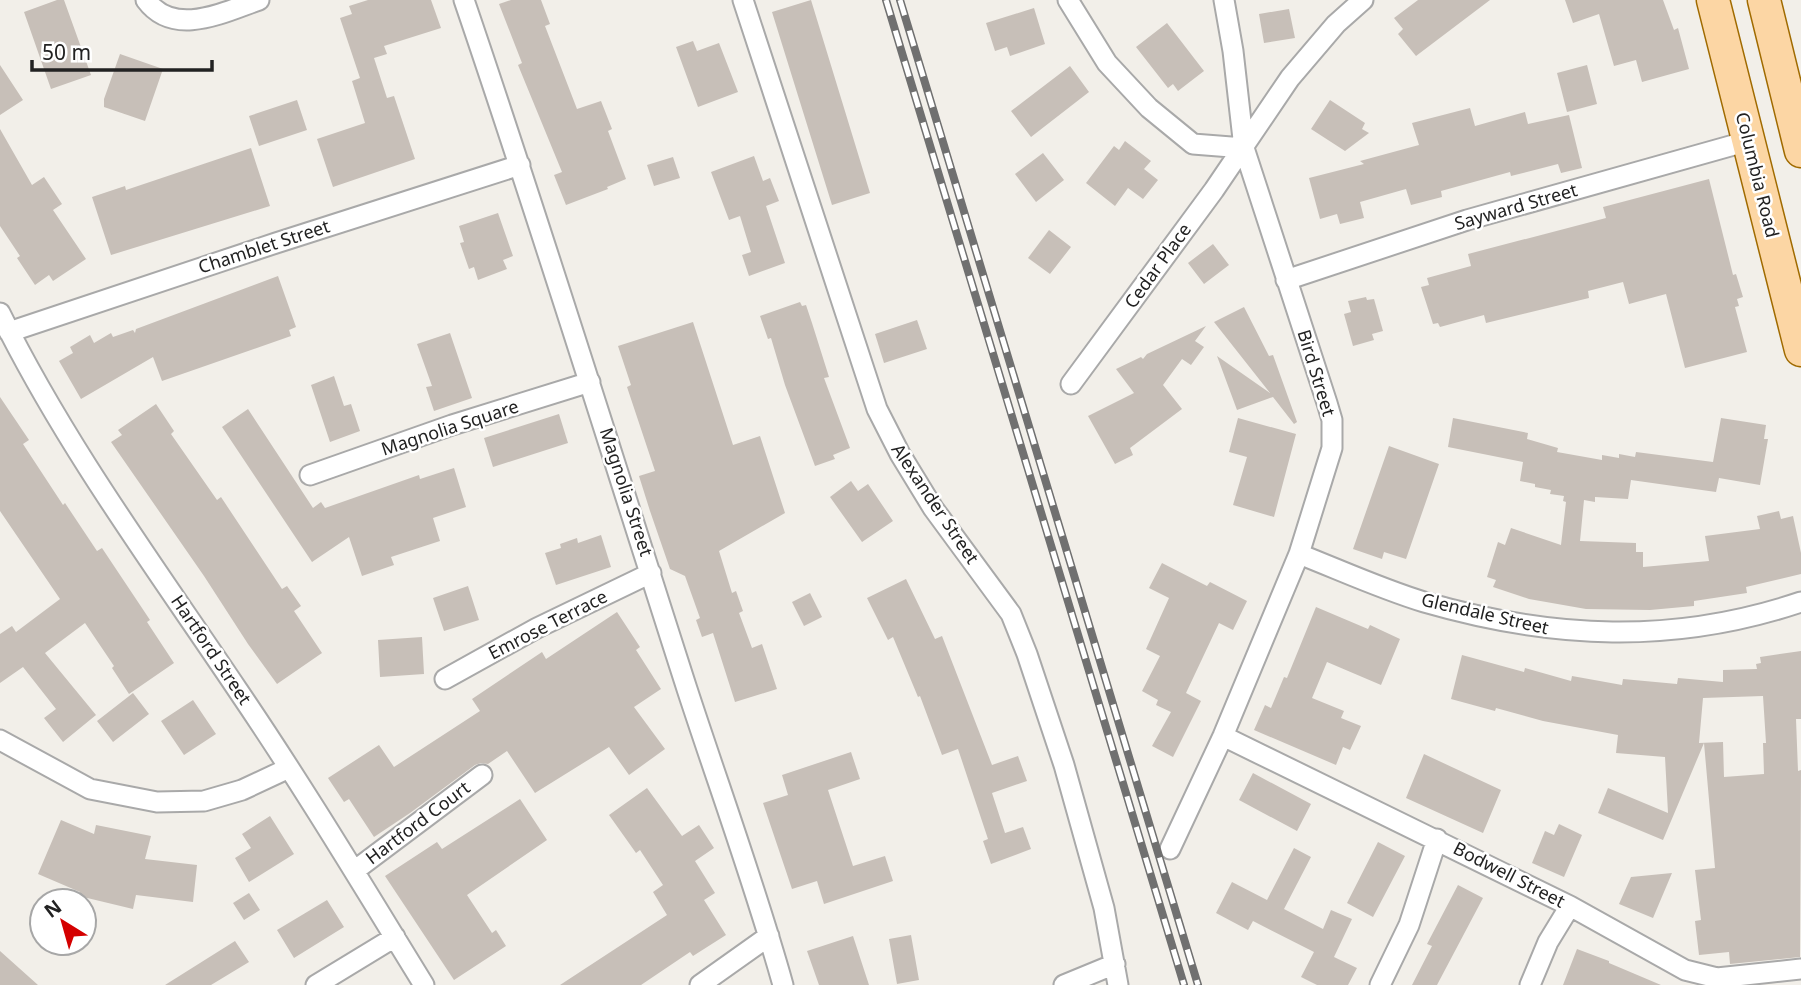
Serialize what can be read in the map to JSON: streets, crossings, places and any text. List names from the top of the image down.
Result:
{
  "streets": {
    "main road": ["Columbia Road"],
    "street": [
      "Sayward Street",
      "Chamblet Street",
      "Cedar Place",
      "Bird Street",
      "Magnolia Square",
      "Magnolia Street",
      "Alexander Street",
      "Glendale Street",
      "Emrose Terrace",
      "Hartford Street",
      "Hartford Court",
      "Bodwell Street"
    ]
  },
  "crossings": [
    ["Columbia Road", "Sayward Street"],
    ["Sayward Street", "Bird Street"],
    ["Chamblet Street", "Magnolia Street"],
    ["Chamblet Street", "Hartford Street"],
    ["Cedar Place", "Bird Street"],
    ["Bird Street", "Glendale Street"],
    ["Bird Street", "Bodwell Street"],
    ["Magnolia Square", "Magnolia Street"],
    ["Magnolia Street", "Emrose Terrace"],
    ["Hartford Street", "Hartford Court"]
  ],
  "scale_bar": "50 m",
  "north": "top left"
}
